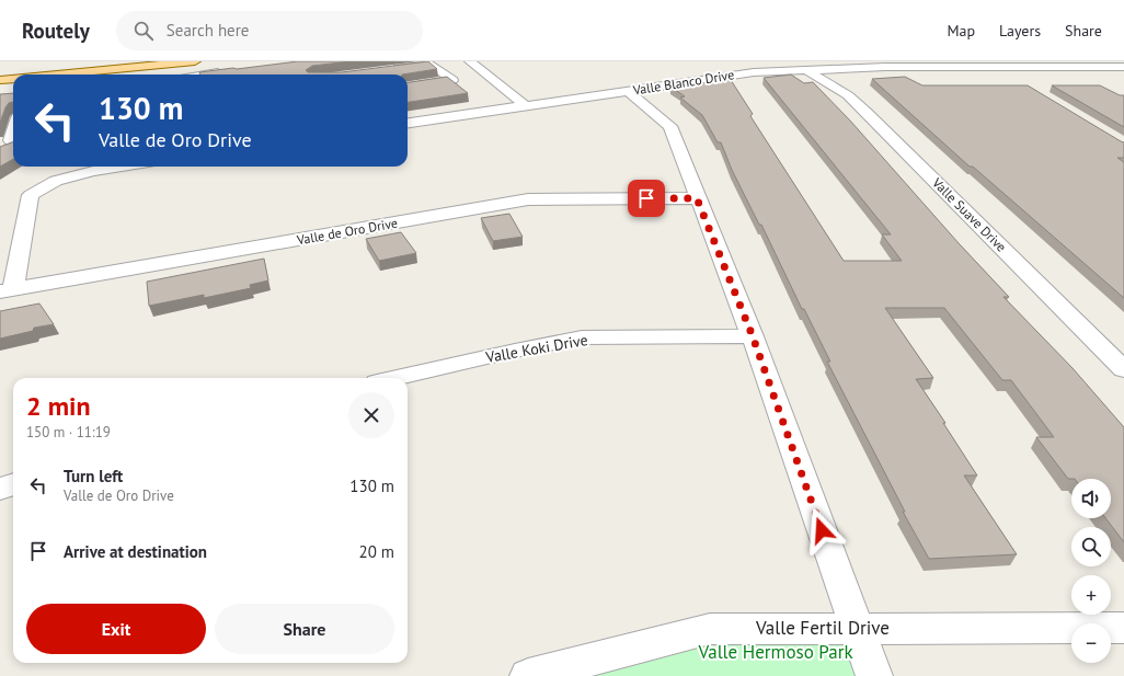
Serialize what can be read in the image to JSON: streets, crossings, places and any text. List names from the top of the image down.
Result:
{
  "streets": {
    "street": [
      "Valle Blanco Drive",
      "Valle Suave Drive",
      "Valle de Oro Drive",
      "Valle Koki Drive",
      "Valle Fertil Drive"
    ]
  },
  "crossings": [
    ["Valle Blanco Drive", "Valle Suave Drive"]
  ],
  "parks": ["Valle Hermoso Park"],
  "page": {
    "header": "Routely",
    "search": "Search here",
    "nav": ["Map", "Layers", "Share"],
    "turn": ["130 m", "Valle de Oro Drive"],
    "heading": ["2 min", "150 m · 11:19"],
    "list": [
      {
        "name": "Turn left",
        "note": "Valle de Oro Drive",
        "value": "130 m"
      },
      {
        "name": "Arrive at destination",
        "value": "20 m"
      }
    ],
    "map_buttons": ["+", "−"],
    "buttons": ["Exit", "Share"]
  }
}
